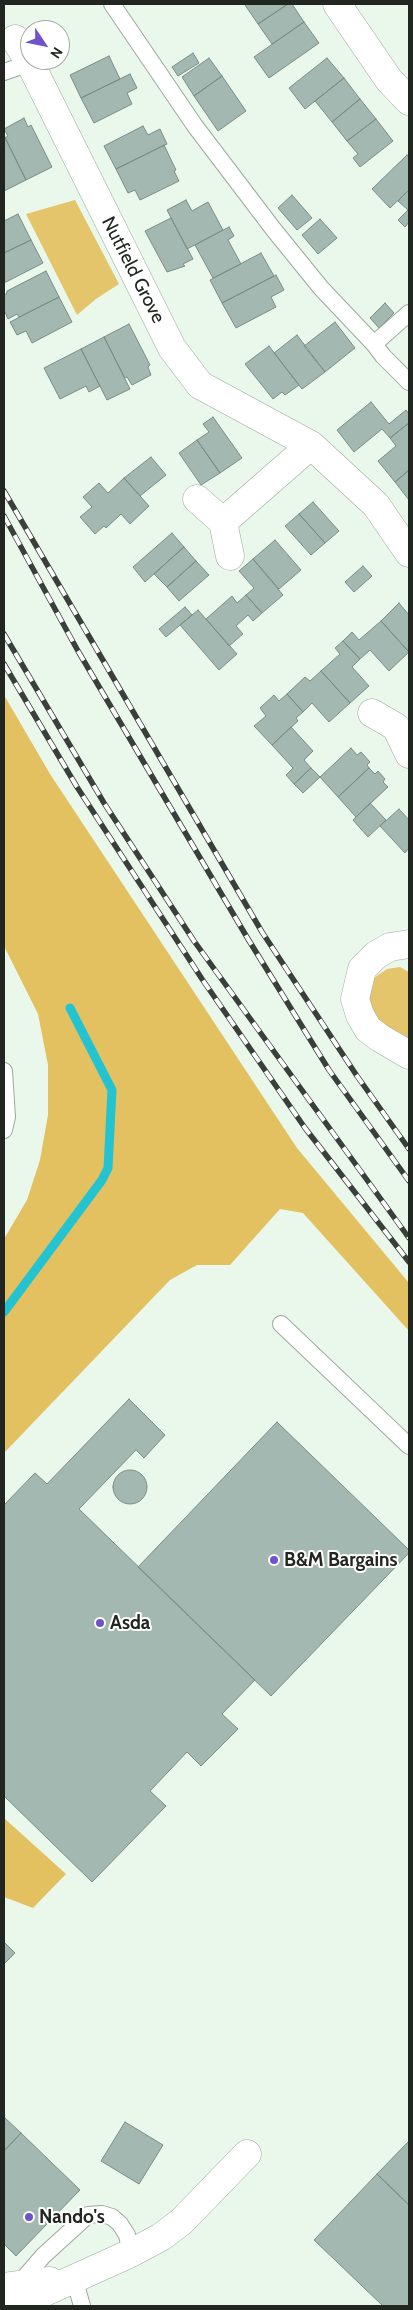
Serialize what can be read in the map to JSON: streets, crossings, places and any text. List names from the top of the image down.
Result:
{
  "streets": {
    "street": ["Nutfield Grove"]
  },
  "places": ["B&M Bargains", "Asda", "Nando's"],
  "north": "bottom right"
}
